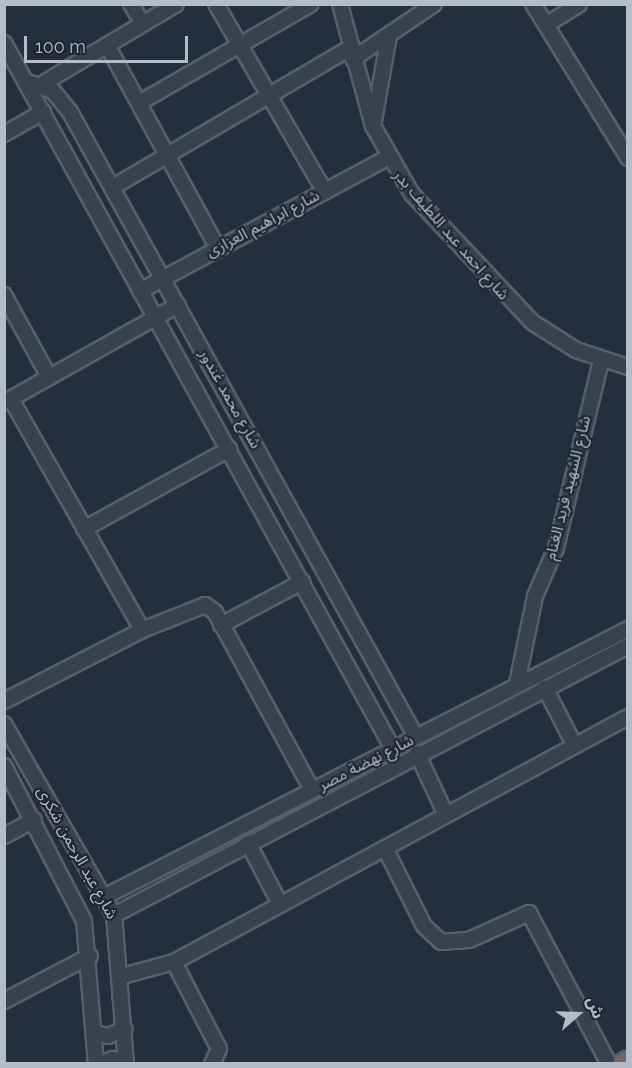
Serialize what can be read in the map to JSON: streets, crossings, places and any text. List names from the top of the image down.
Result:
{
  "streets": {
    "street": [
      "شارع ابراهيم العزازى",
      "شارع احمد عبد اللطيف بدر",
      "شارع محمد غندور",
      "شارع الشهيد فريد الغنام",
      "شارع نهضة مصر",
      "شارع عبد الرحمن شكرى"
    ]
  },
  "crossings": [
    ["شارع ابراهيم العزازى", "شارع احمد عبد اللطيف بدر"],
    ["شارع ابراهيم العزازى", "شارع محمد غندور"],
    ["شارع احمد عبد اللطيف بدر", "شارع الشهيد فريد الغنام"],
    ["شارع محمد غندور", "شارع نهضة مصر"],
    ["شارع الشهيد فريد الغنام", "شارع نهضة مصر"],
    ["شارع نهضة مصر", "شارع عبد الرحمن شكرى"]
  ],
  "scale_bar": "100 m",
  "north": "right"
}
